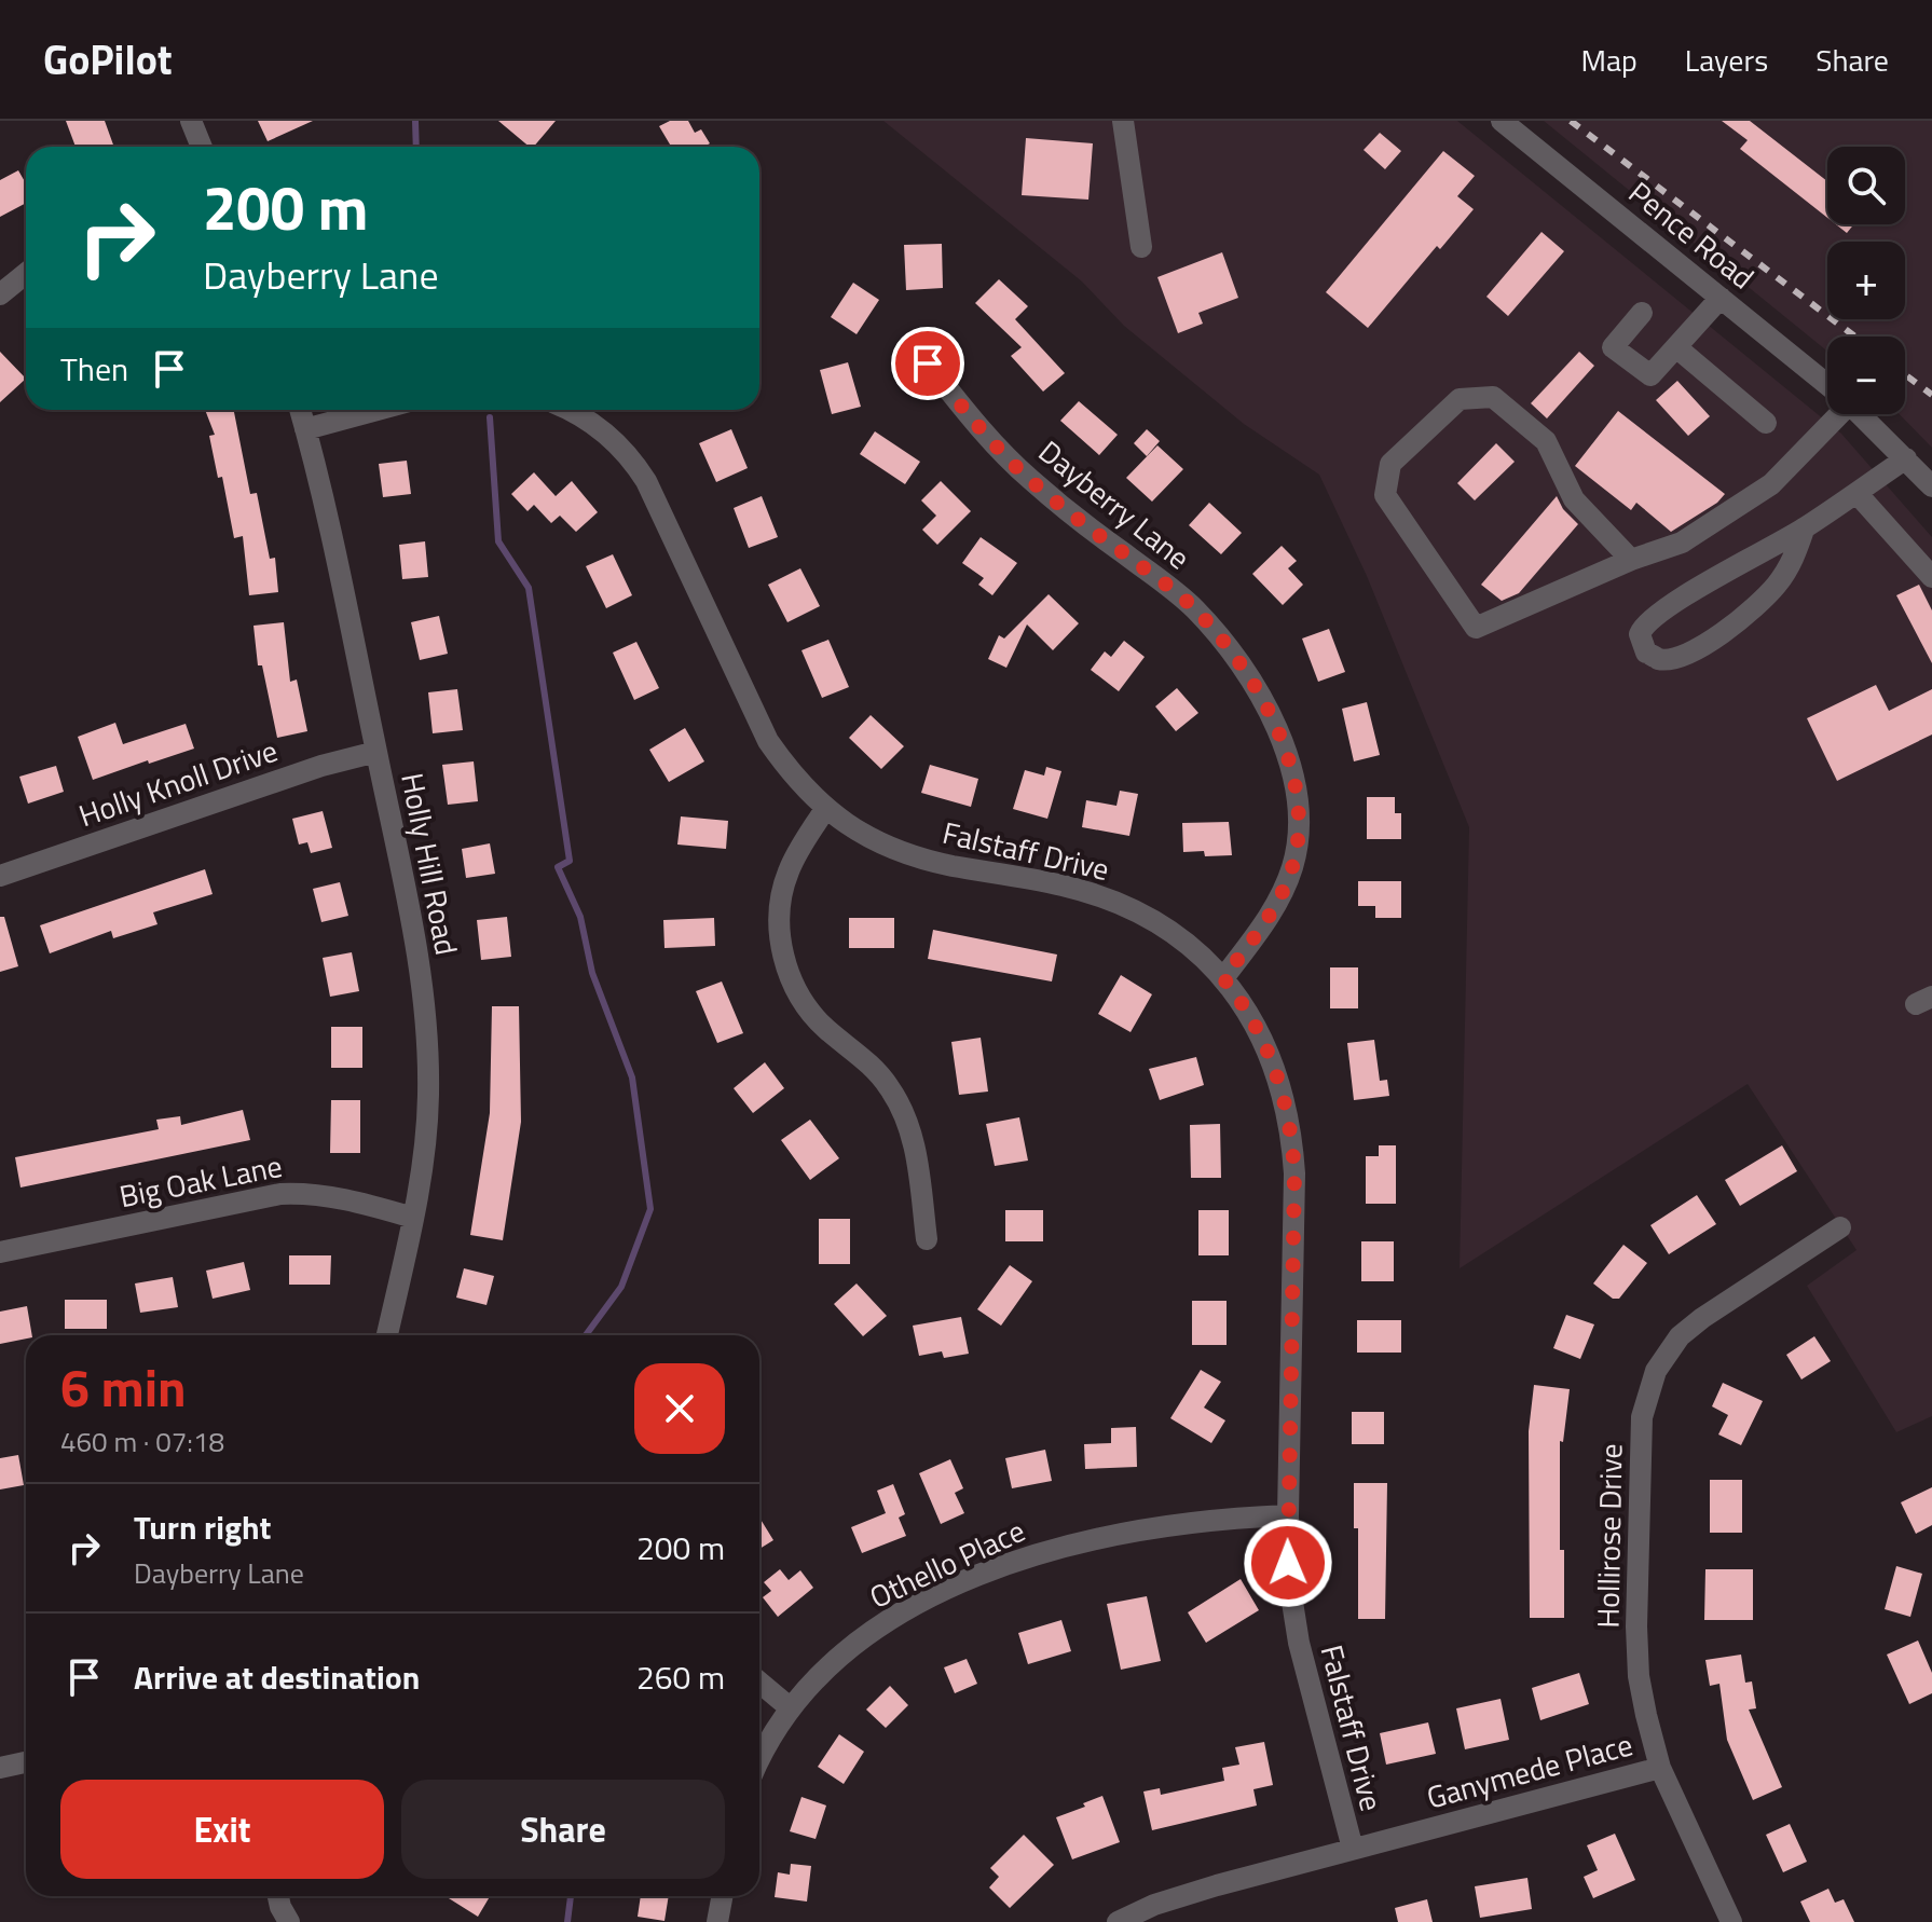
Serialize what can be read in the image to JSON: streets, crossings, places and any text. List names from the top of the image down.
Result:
{
  "streets": {
    "street": [
      "Pence Road",
      "Dayberry Lane",
      "Holly Knoll Drive",
      "Falstaff Drive",
      "Holly Hill Road",
      "Big Oak Lane",
      "Hollirose Drive",
      "Othello Place",
      "Ganymede Place"
    ]
  },
  "crossings": [
    ["Dayberry Lane", "Falstaff Drive"],
    ["Holly Knoll Drive", "Holly Hill Road"],
    ["Falstaff Drive", "Othello Place"],
    ["Falstaff Drive", "Ganymede Place"],
    ["Holly Hill Road", "Big Oak Lane"],
    ["Hollirose Drive", "Ganymede Place"]
  ],
  "page": {
    "header": "GoPilot",
    "nav": ["Map", "Layers", "Share"],
    "map_buttons": ["+", "−"],
    "turn": ["200 m", "Dayberry Lane"],
    "then": "Then",
    "heading": ["6 min", "460 m · 07:18"],
    "list": [
      {
        "name": "Turn right",
        "note": "Dayberry Lane",
        "value": "200 m"
      },
      {
        "name": "Arrive at destination",
        "value": "260 m"
      }
    ],
    "buttons": ["Exit", "Share"]
  }
}
